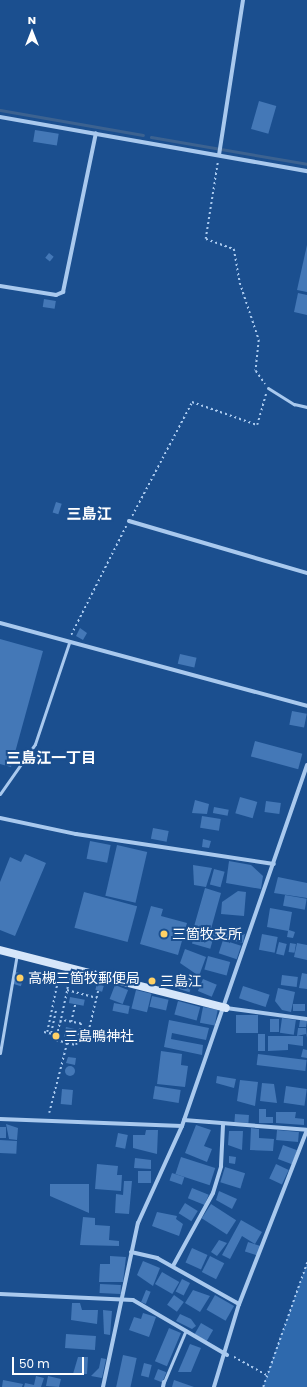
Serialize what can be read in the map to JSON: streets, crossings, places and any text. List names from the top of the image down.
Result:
{
  "districts": ["三島江", "三島江一丁目"],
  "places": [
    "三箇牧支所",
    "高槻三箇牧郵便局",
    "三島江",
    "三島鴨神社"
  ],
  "scale_bar": "50 m",
  "north": "top"
}
